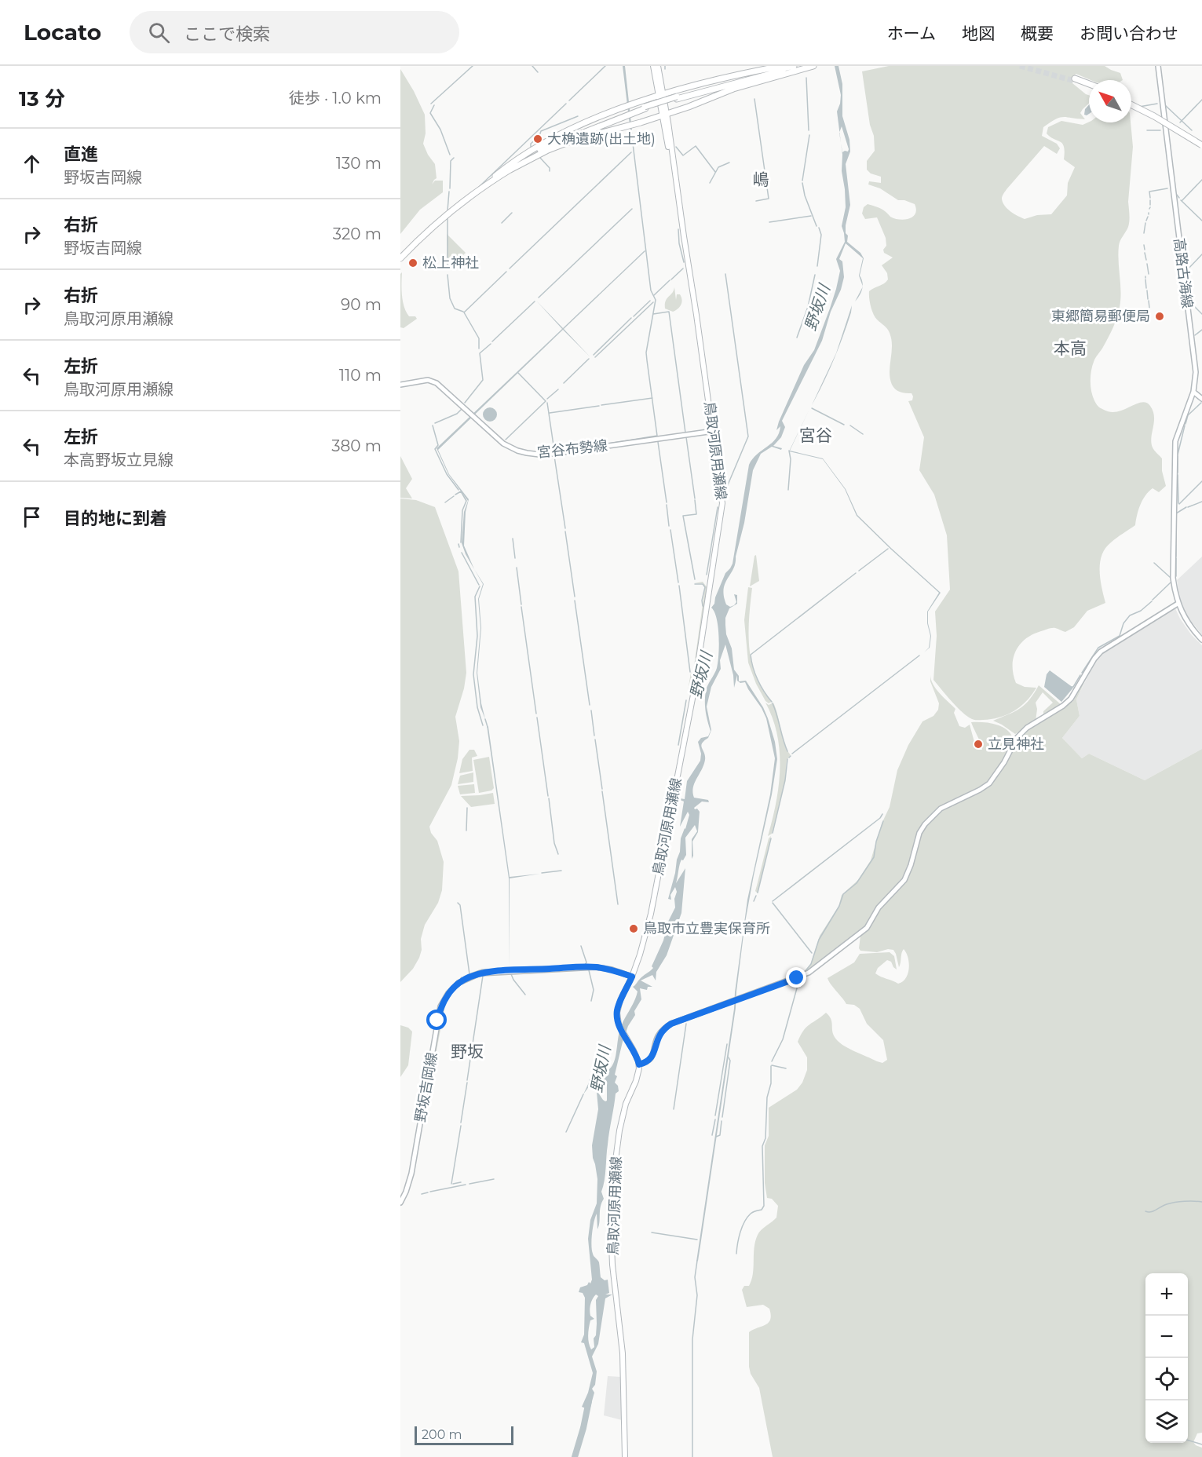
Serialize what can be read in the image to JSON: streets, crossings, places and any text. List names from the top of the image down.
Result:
{
  "streets": {
    "main road": ["鳥取河原用瀬線"],
    "street": ["高路古海線", "宮谷布勢線", "野坂吉岡線"]
  },
  "crossings": [
    ["宮谷布勢線", "鳥取河原用瀬線"],
    ["鳥取河原用瀬線", "野坂吉岡線"]
  ],
  "districts": [
    "嶋",
    "本高",
    "宮谷",
    "野坂"
  ],
  "water": ["野坂川"],
  "places": [
    "大桷遺跡(出土地)",
    "松上神社",
    "東郷簡易郵便局",
    "立見神社",
    "鳥取市立豊実保育所"
  ],
  "scale_bar": "200 m",
  "north": "top left",
  "page": {
    "header": "Locato",
    "search": "ここで検索",
    "nav": [
      "ホーム",
      "地図",
      "概要",
      "お問い合わせ"
    ],
    "heading": ["13 分", "徒歩 · 1.0 km"],
    "list": [
      ["直進", "野坂吉岡線", "130 m"],
      ["右折", "野坂吉岡線", "320 m"],
      ["右折", "鳥取河原用瀬線", "90 m"],
      ["左折", "鳥取河原用瀬線", "110 m"],
      ["左折", "本高野坂立見線", "380 m"],
      "目的地に到着"
    ],
    "map_buttons": ["+", "−"],
    "scale": "200 m"
  }
}
